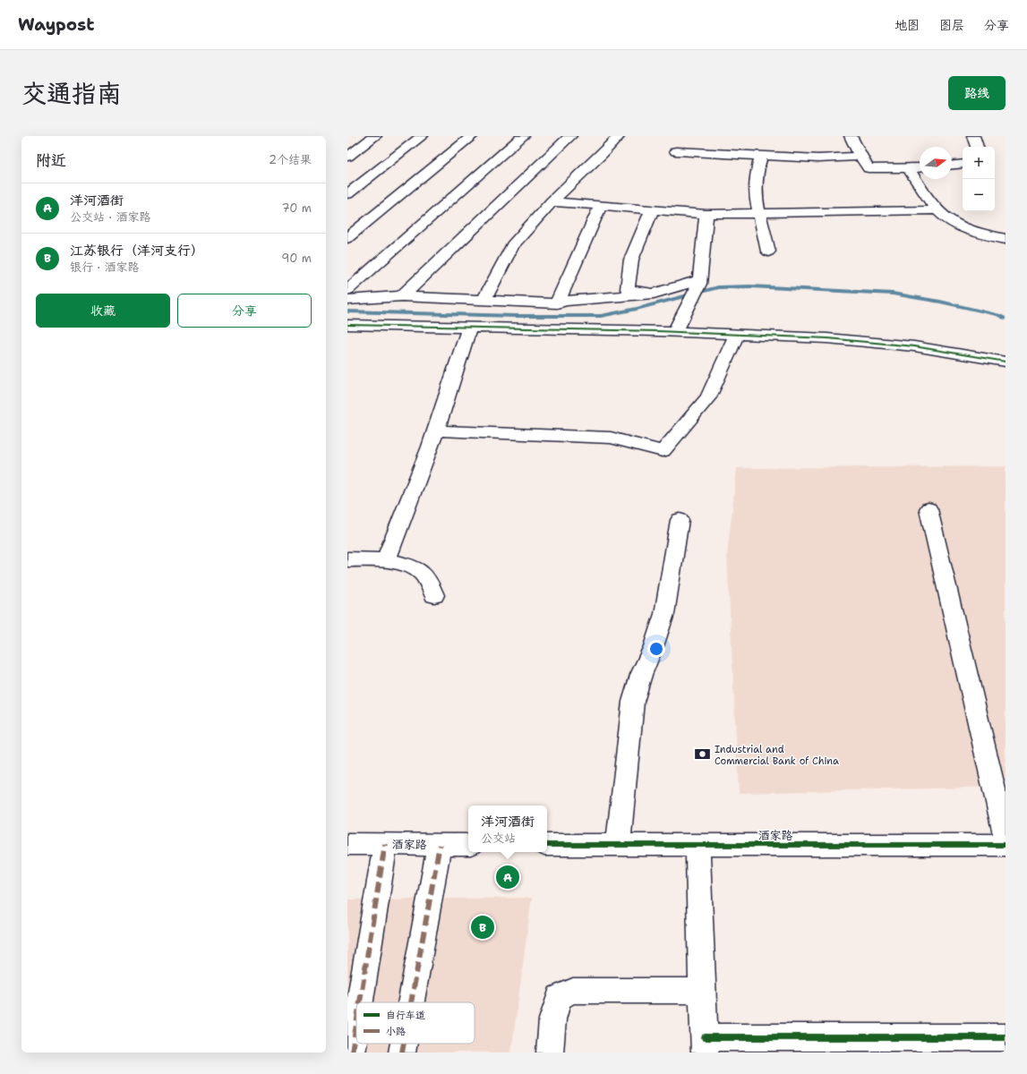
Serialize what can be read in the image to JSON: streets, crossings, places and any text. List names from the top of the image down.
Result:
{
  "streets": {
    "street": ["酒家路"]
  },
  "places": {
    "bank": ["Industrial and Commercial Bank of China"]
  },
  "legend": ["自行车道", "小路"],
  "north": "right",
  "page": {
    "header": "Waypost",
    "nav": ["地图", "图层", "分享"],
    "title": "交通指南",
    "buttons": [
      "路线",
      ["收藏", "分享"]
    ],
    "heading": ["附近", "2个结果"],
    "map_buttons": ["+", "−"],
    "list": [
      {
        "mark": "A",
        "name": "洋河酒街",
        "note": "公交站 · 酒家路",
        "value": "70 m"
      },
      {
        "mark": "B",
        "name": "江苏银行（洋河支行）",
        "note": "银行 · 酒家路",
        "value": "90 m"
      }
    ],
    "popup": ["洋河酒街", "公交站"],
    "pins": ["A", "B"]
  }
}
